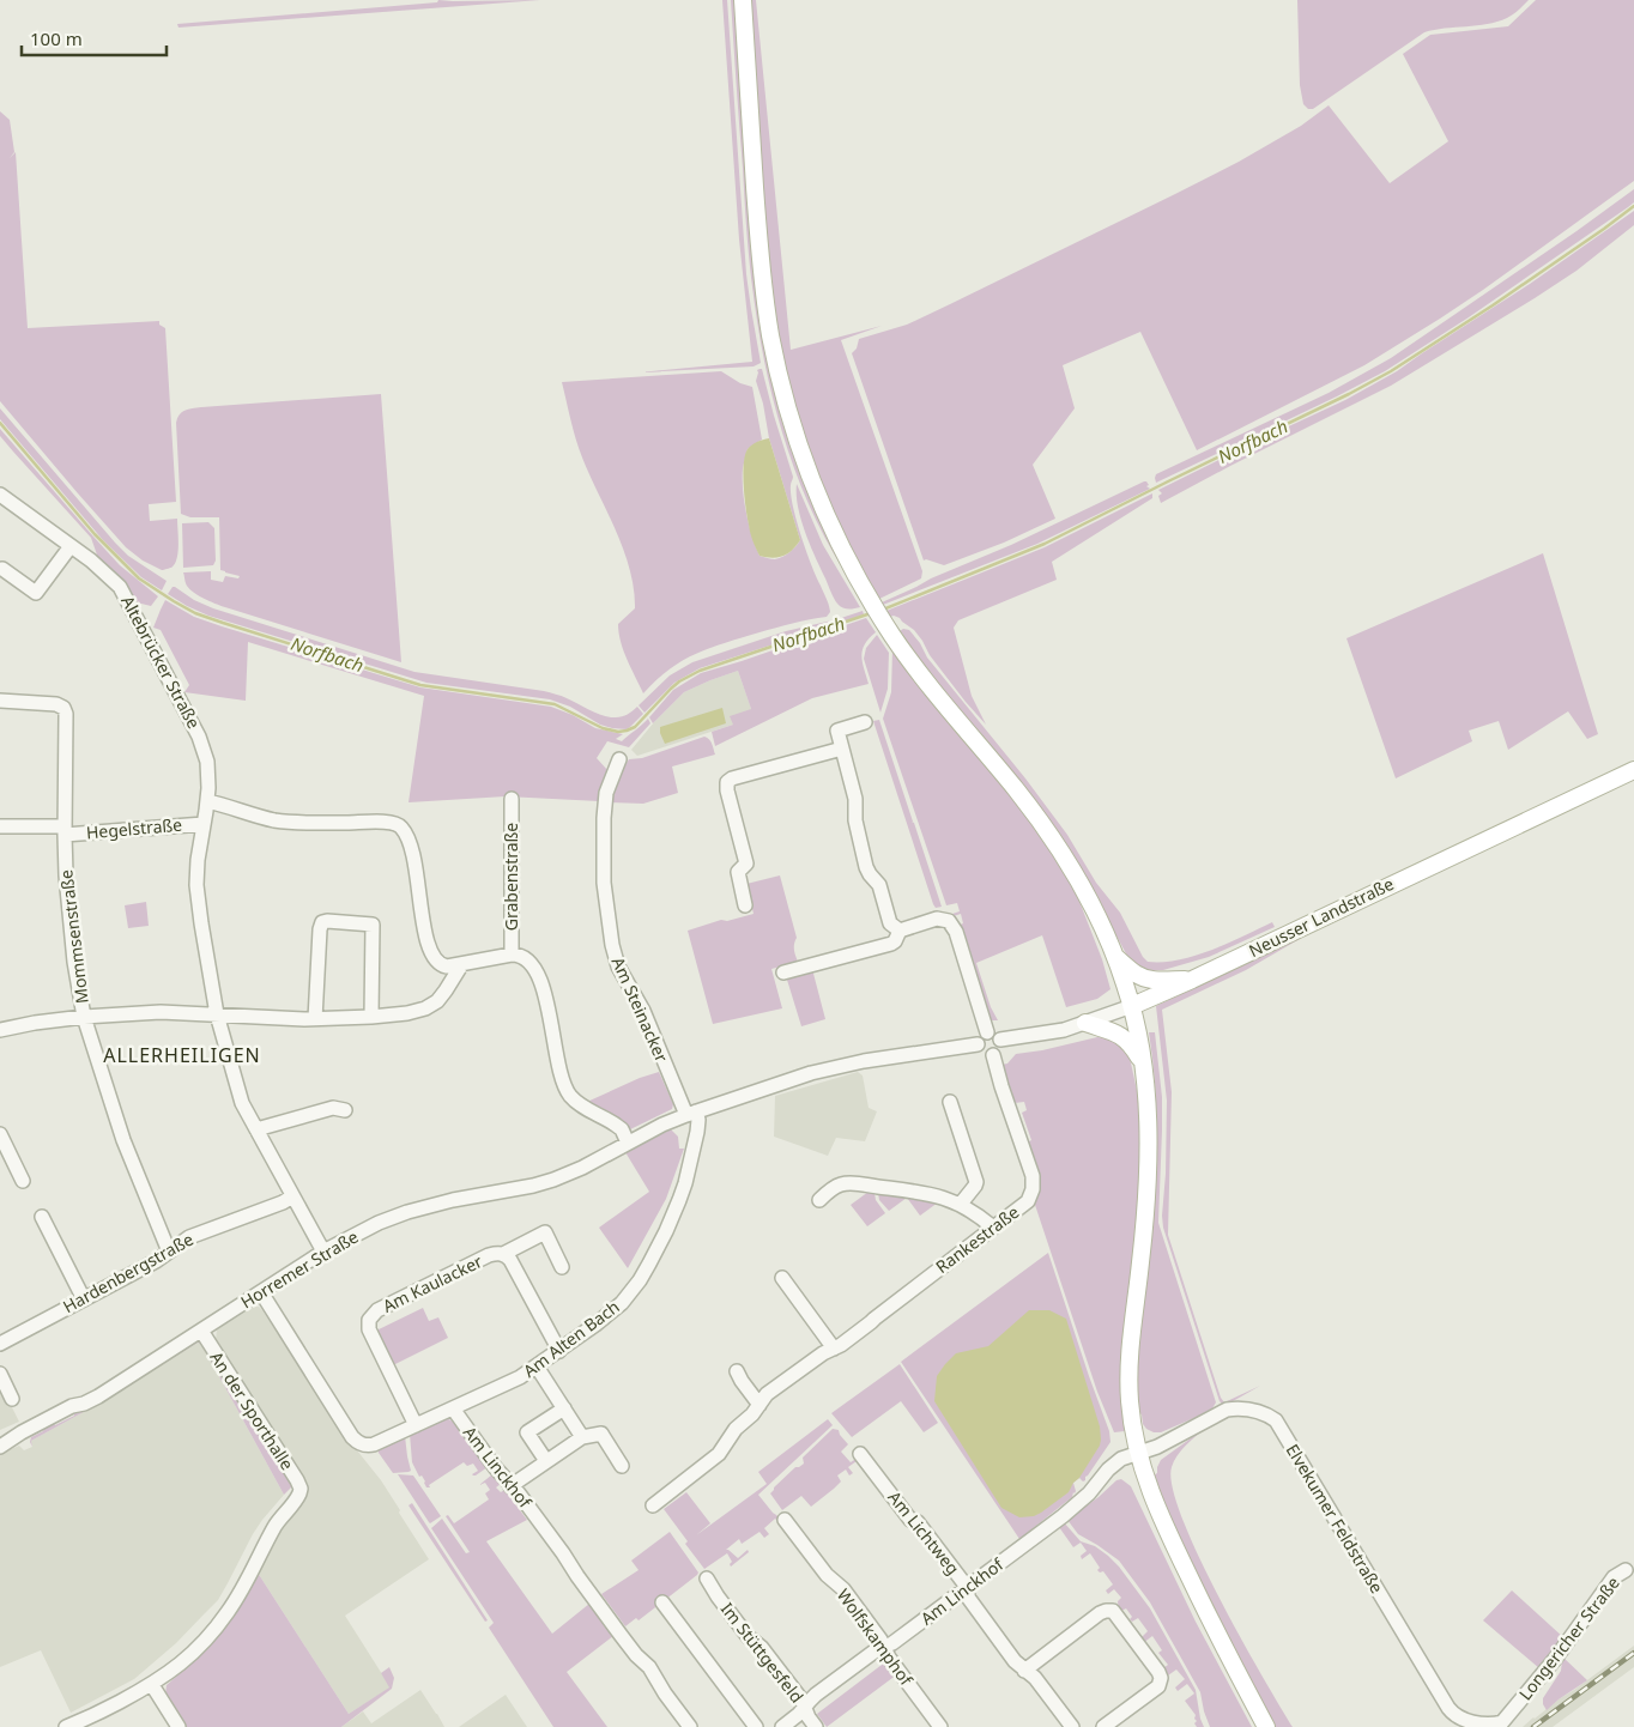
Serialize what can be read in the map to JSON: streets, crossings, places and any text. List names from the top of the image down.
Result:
{
  "streets": {
    "main road": ["Neusser Landstraße"],
    "street": [
      "Altebrücker Straße",
      "Hegelstraße",
      "Grabenstraße",
      "Mommsenstraße",
      "Am Steinacker",
      "Rankestraße",
      "Horremer Straße",
      "Hardenbergstraße",
      "Am Kaulacker",
      "Am Alten Bach",
      "An der Sporthalle",
      "Am Linckhof",
      "Elvekumer Feldstraße",
      "Am Lichtweg",
      "Wolfskamphof",
      "Longericher Straße",
      "Im Stüttgesfeld"
    ]
  },
  "crossings": [
    ["Altebrücker Straße", "Hegelstraße"],
    ["Altebrücker Straße", "Horremer Straße"],
    ["Altebrücker Straße", "Hardenbergstraße"],
    ["Hegelstraße", "Mommsenstraße"],
    ["Neusser Landstraße", "Rankestraße"],
    ["Mommsenstraße", "Hardenbergstraße"],
    ["Am Steinacker", "Horremer Straße"],
    ["Am Steinacker", "Am Alten Bach"],
    ["Horremer Straße", "Am Alten Bach"],
    ["Horremer Straße", "An der Sporthalle"],
    ["Am Kaulacker", "Am Alten Bach"],
    ["Am Alten Bach", "Am Linckhof"],
    ["Am Linckhof", "Elvekumer Feldstraße"],
    ["Am Linckhof", "Am Lichtweg"],
    ["Am Linckhof", "Wolfskamphof"],
    ["Am Linckhof", "Im Stüttgesfeld"],
    ["Elvekumer Feldstraße", "Longericher Straße"]
  ],
  "districts": ["ALLERHEILIGEN"],
  "water": ["Norfbach"],
  "scale_bar": "100 m"
}
